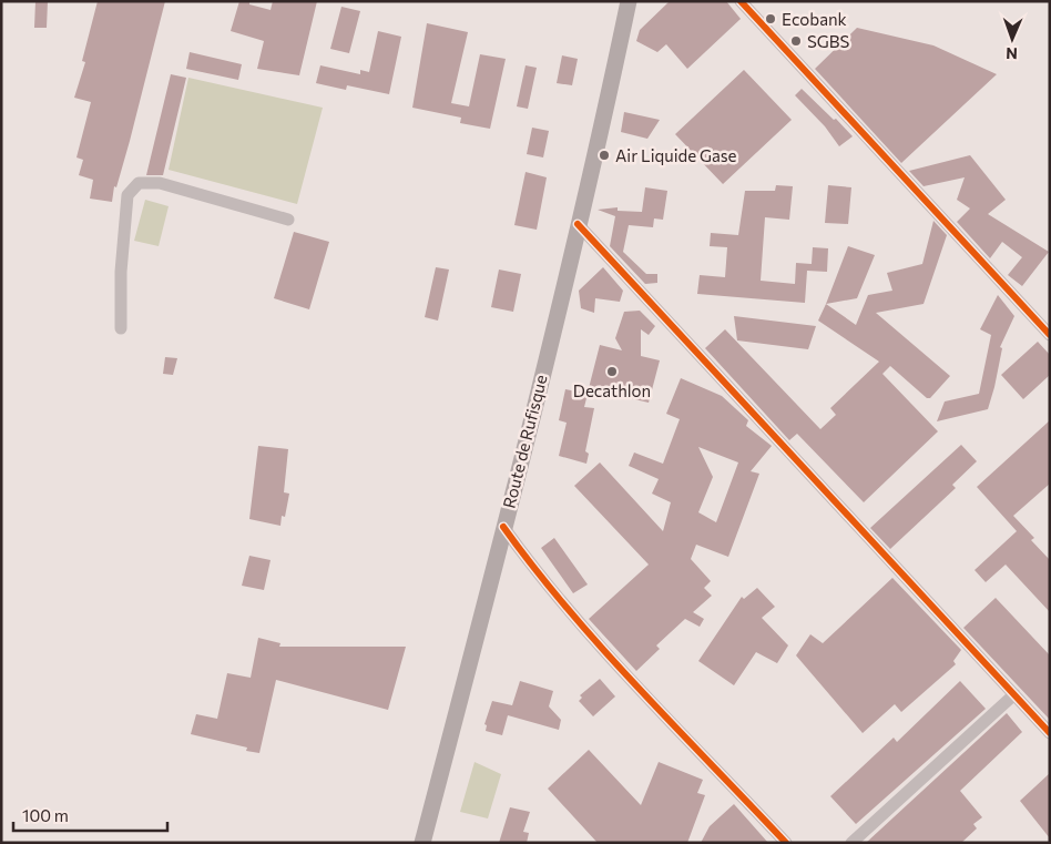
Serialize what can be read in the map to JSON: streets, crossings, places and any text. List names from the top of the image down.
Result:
{
  "streets": {
    "main road": ["Route de Rufisque"]
  },
  "places": [
    "Ecobank",
    "SGBS",
    "Air Liquide Gase",
    "Decathlon"
  ],
  "scale_bar": "100 m",
  "north": "bottom"
}
